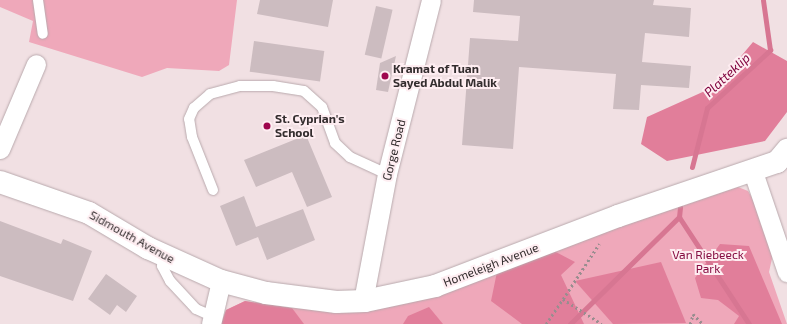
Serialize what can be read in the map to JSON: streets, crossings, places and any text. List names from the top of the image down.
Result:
{
  "streets": {
    "street": ["Gorge Road", "Sidmouth Avenue", "Homeleigh Avenue"]
  },
  "crossings": [
    ["Gorge Road", "Homeleigh Avenue"],
    ["Sidmouth Avenue", "Homeleigh Avenue"]
  ],
  "water": ["Platteklip"],
  "parks": ["Van Riebeeck Park"],
  "places": ["Kramat of Tuan Sayed Abdul Malik", "St. Cyprian's School"]
}
